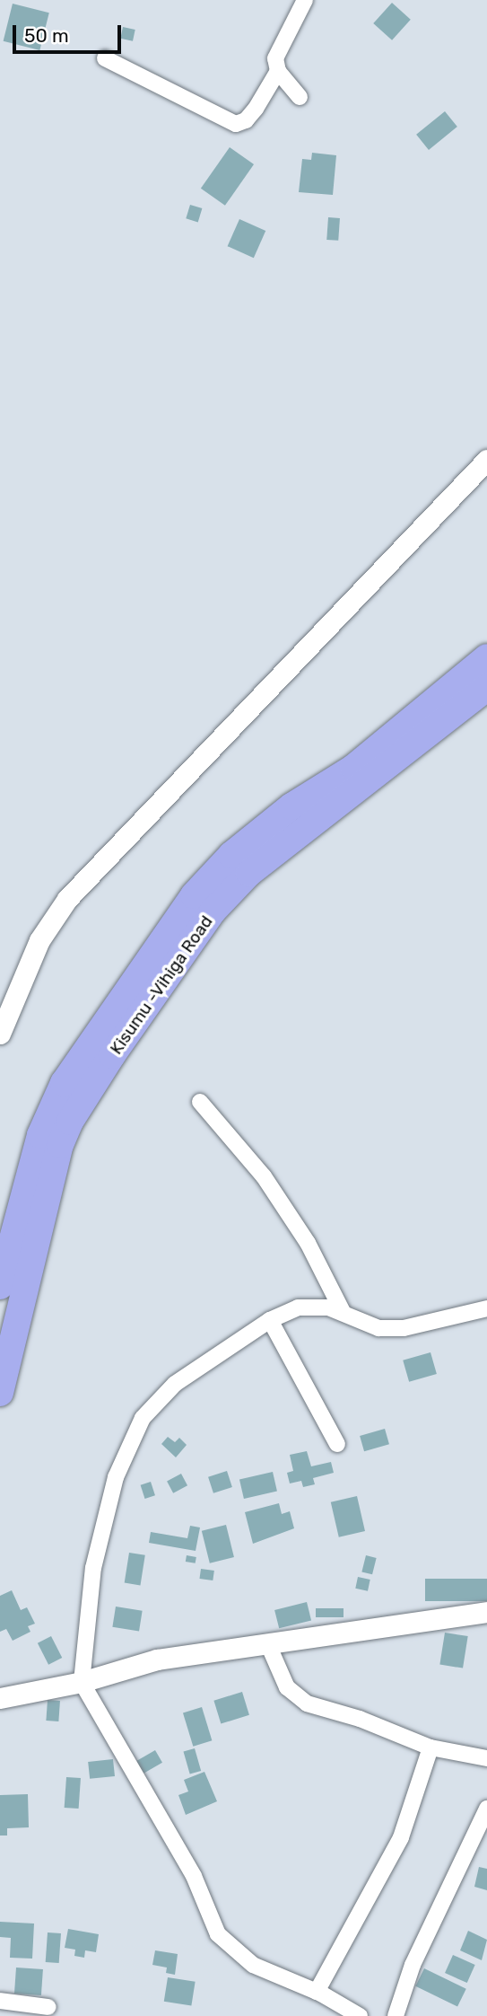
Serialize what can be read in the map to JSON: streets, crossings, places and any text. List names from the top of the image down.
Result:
{
  "streets": {
    "highway": ["Kisumu -Vihiga Road"]
  },
  "scale_bar": "50 m"
}
